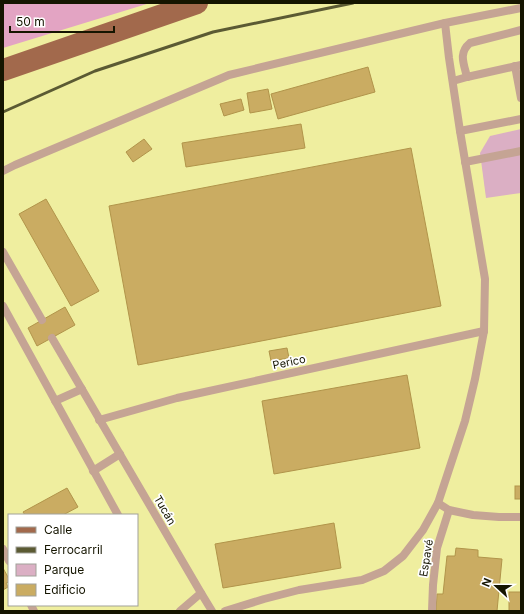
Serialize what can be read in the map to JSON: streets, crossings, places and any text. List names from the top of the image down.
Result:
{
  "streets": {
    "lane": ["Perico", "Tucán", "Espavé"]
  },
  "crossings": [
    ["Perico", "Tucán"]
  ],
  "legend": [
    "Calle",
    "Ferrocarril",
    "Parque",
    "Edificio"
  ],
  "scale_bar": "50 m",
  "north": "left"
}
